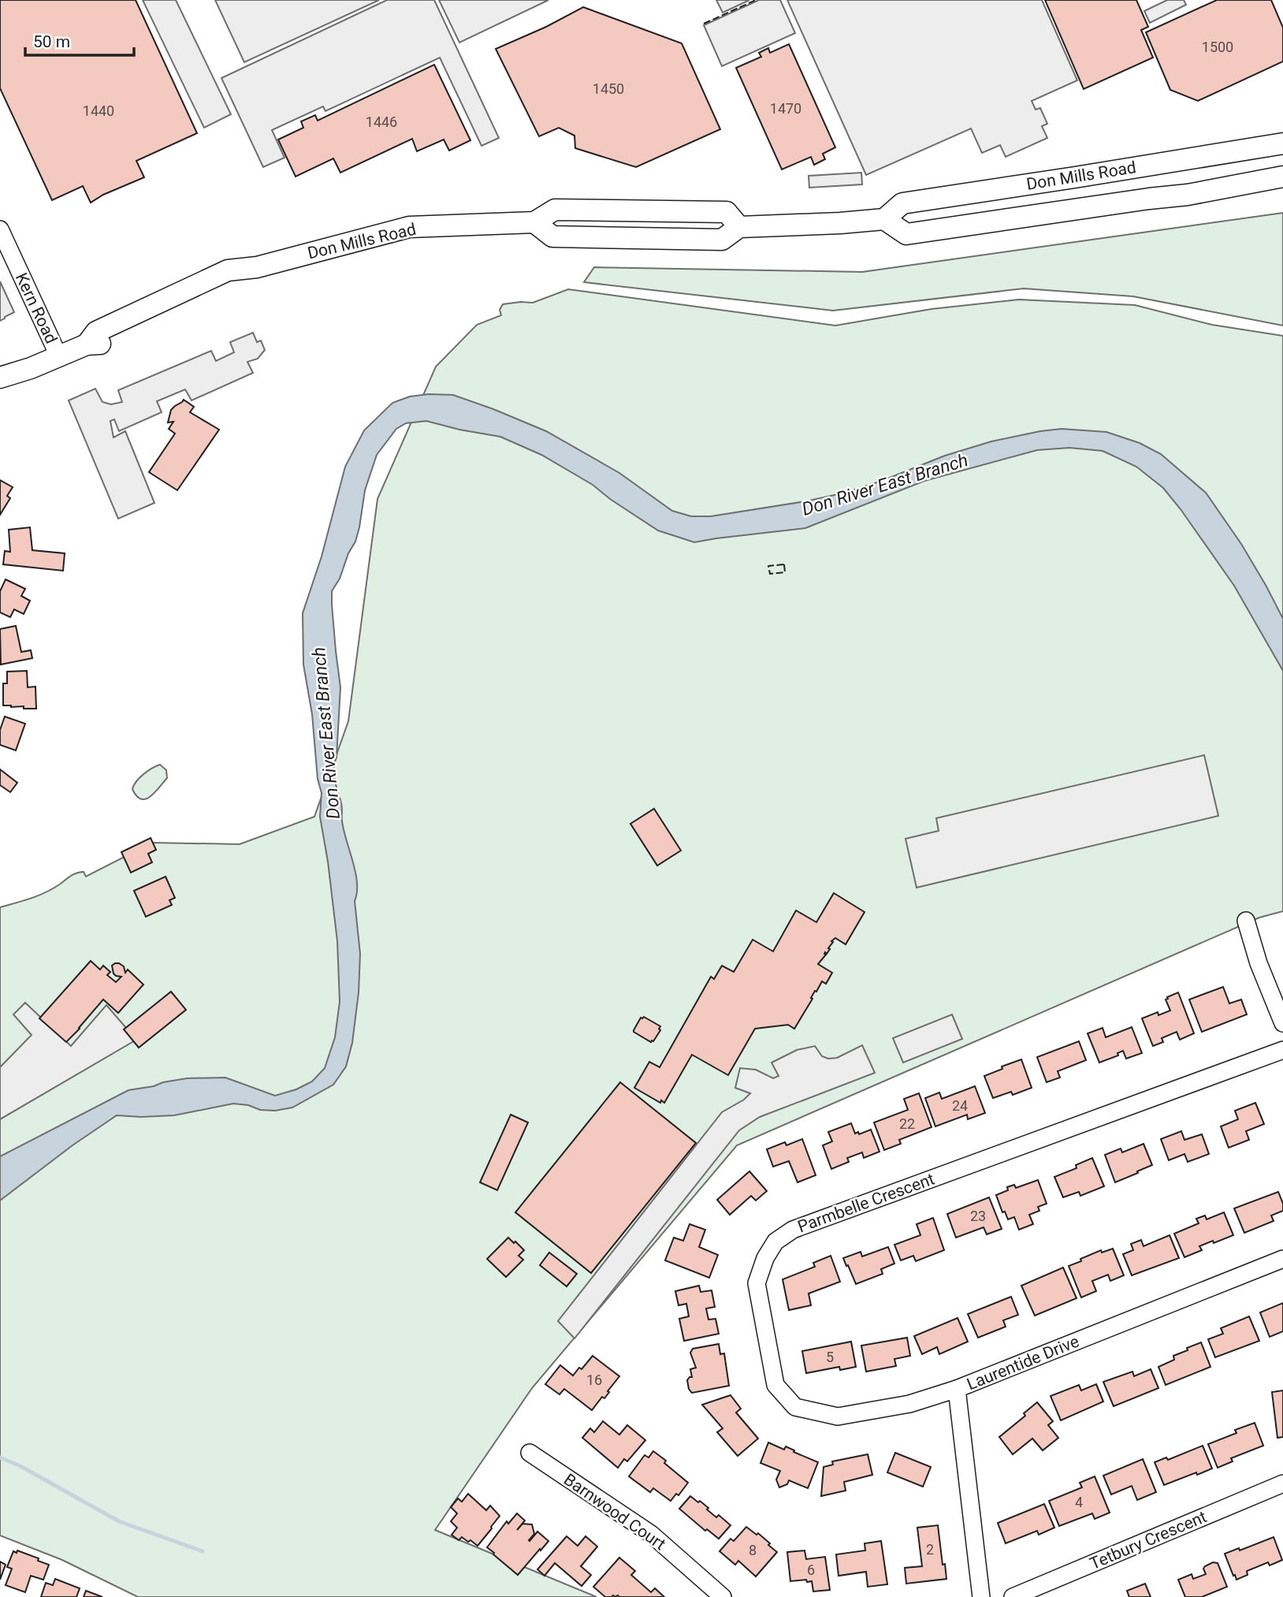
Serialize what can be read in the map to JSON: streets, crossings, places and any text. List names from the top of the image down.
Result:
{
  "streets": {
    "main road": ["Don Mills Road"],
    "street": [
      "Kern Road",
      "Parmbelle Crescent",
      "Laurentide Drive",
      "Barnwood Court",
      "Tetbury Crescent"
    ]
  },
  "crossings": [
    ["Don Mills Road", "Kern Road"],
    ["Parmbelle Crescent", "Laurentide Drive"]
  ],
  "water": ["Don River East Branch"],
  "house_numbers": [
    "1500",
    "1450",
    "1470",
    "1440",
    "1446",
    "24",
    "22",
    "23",
    "5",
    "16",
    "4",
    "2",
    "8",
    "6"
  ],
  "scale_bar": "50 m"
}
